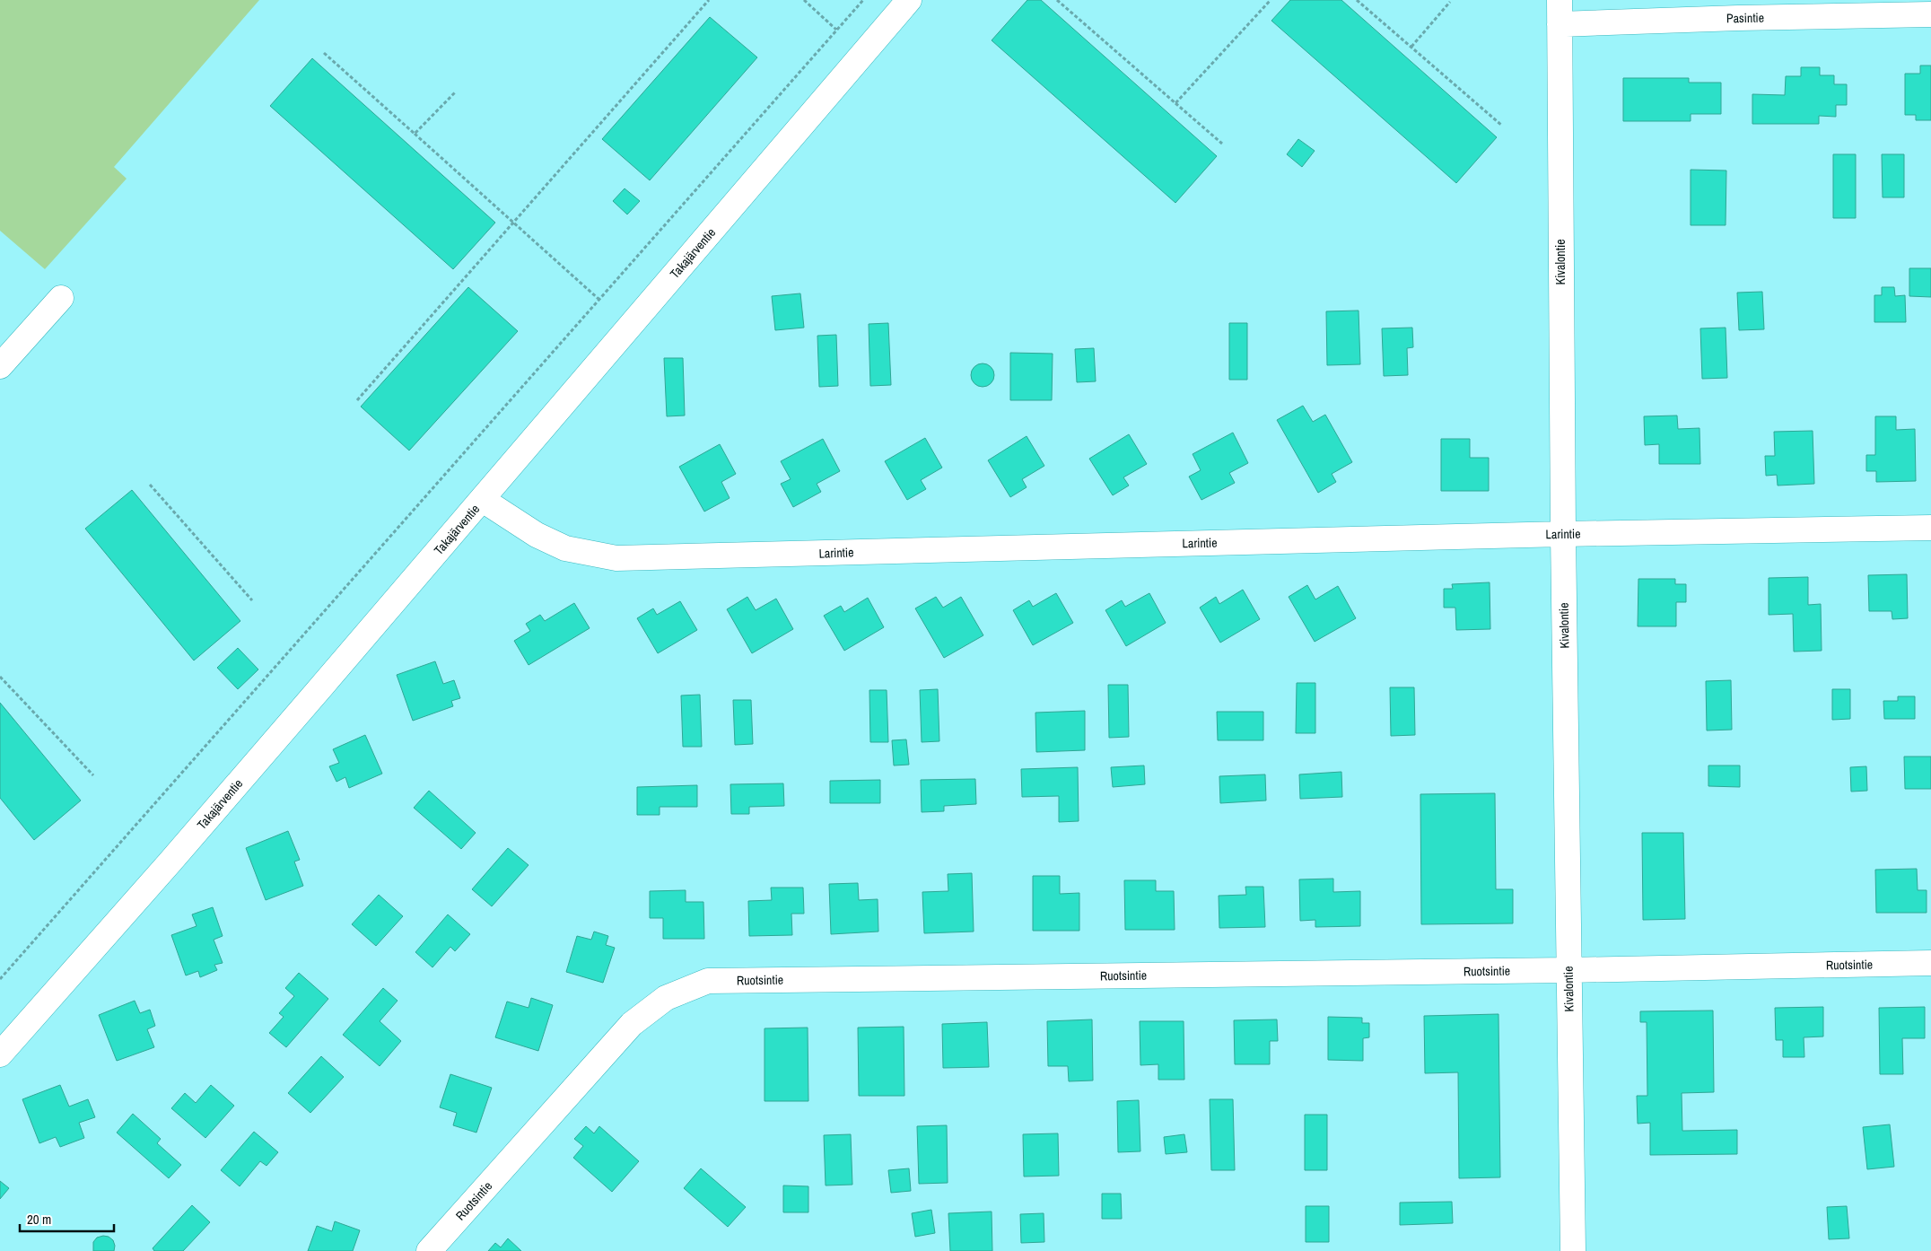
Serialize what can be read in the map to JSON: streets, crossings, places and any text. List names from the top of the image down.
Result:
{
  "streets": {
    "street": [
      "Pasintie",
      "Takajärventie",
      "Kivalontie",
      "Larintie",
      "Ruotsintie"
    ]
  },
  "crossings": [
    ["Pasintie", "Kivalontie"],
    ["Takajärventie", "Larintie"],
    ["Kivalontie", "Larintie"],
    ["Kivalontie", "Ruotsintie"]
  ],
  "scale_bar": "20 m"
}
